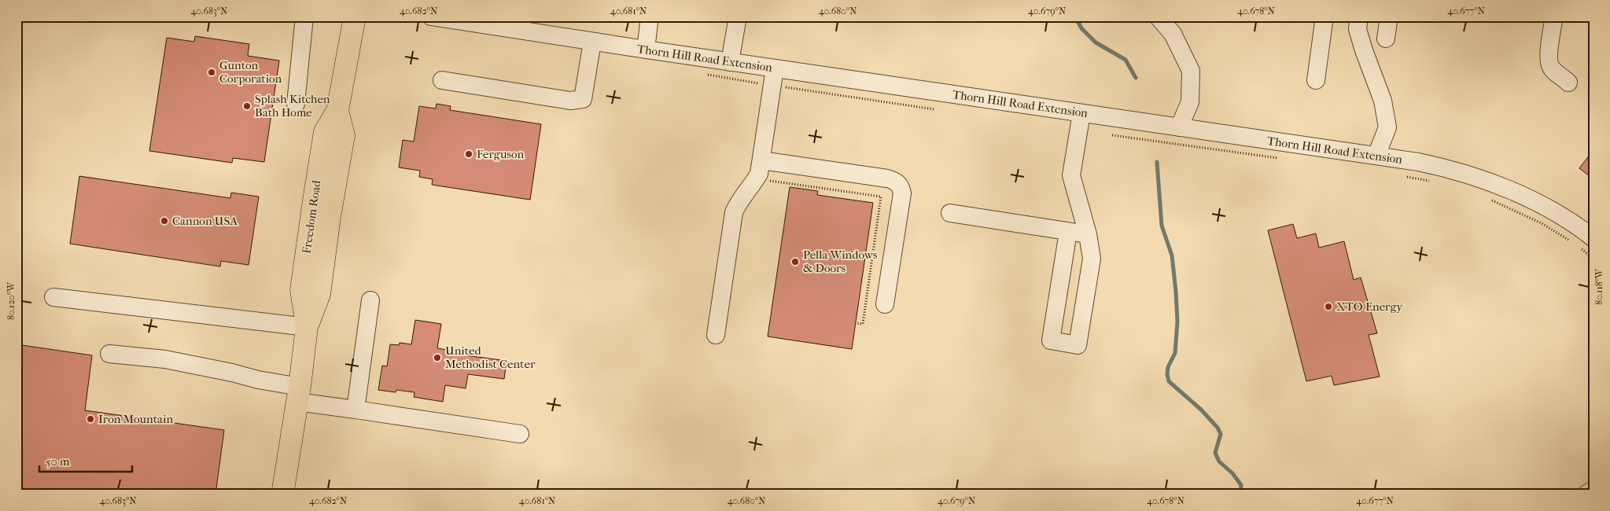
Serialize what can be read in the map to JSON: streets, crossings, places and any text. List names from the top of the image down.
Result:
{
  "streets": {
    "main road": ["Freedom Road"],
    "street": ["Thorn Hill Road Extension"]
  },
  "places": [
    "Gunton Corporation",
    "Splash Kitchen Bath Home",
    "Ferguson",
    "Cannon USA",
    "Pella Windows & Doors",
    "XTO Energy",
    "United Methodist Center",
    "Iron Mountain"
  ],
  "scale_bar": "50 m",
  "coordinates": [
    "40.683°N",
    "40.682°N",
    "40.681°N",
    "40.680°N",
    "40.679°N",
    "40.678°N",
    "40.677°N",
    "80.118°W",
    "80.120°W"
  ]
}
